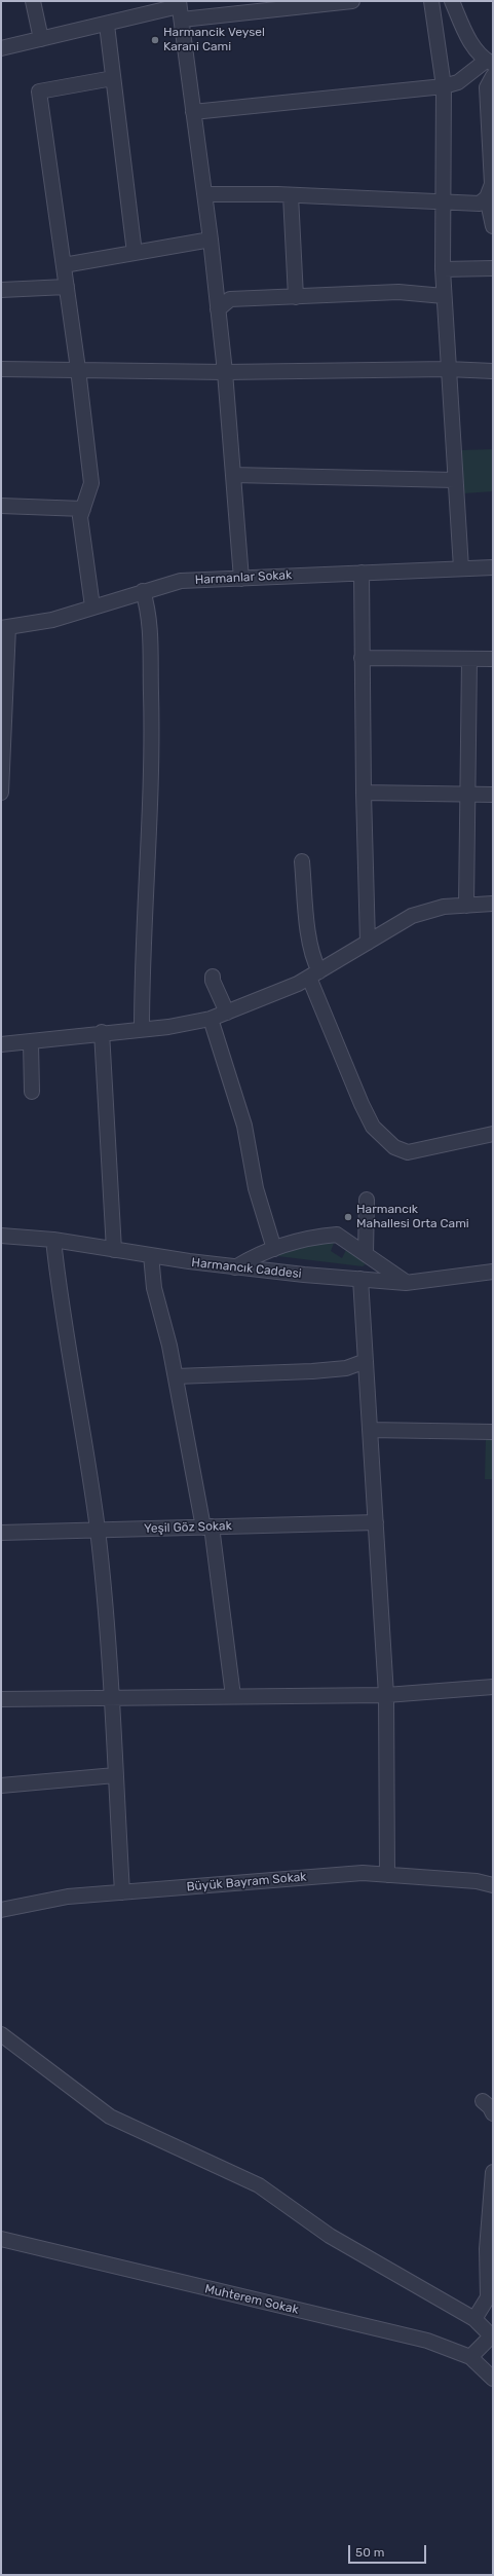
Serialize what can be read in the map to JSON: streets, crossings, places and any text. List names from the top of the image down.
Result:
{
  "streets": {
    "street": [
      "Harmanlar Sokak",
      "Harmancık Caddesi",
      "Yeşil Göz Sokak",
      "Büyük Bayram Sokak",
      "Muhterem Sokak"
    ]
  },
  "places": ["Harmancik Veysel Karani Cami", "Harmancık Mahallesi Orta Cami"],
  "scale_bar": "50 m"
}
